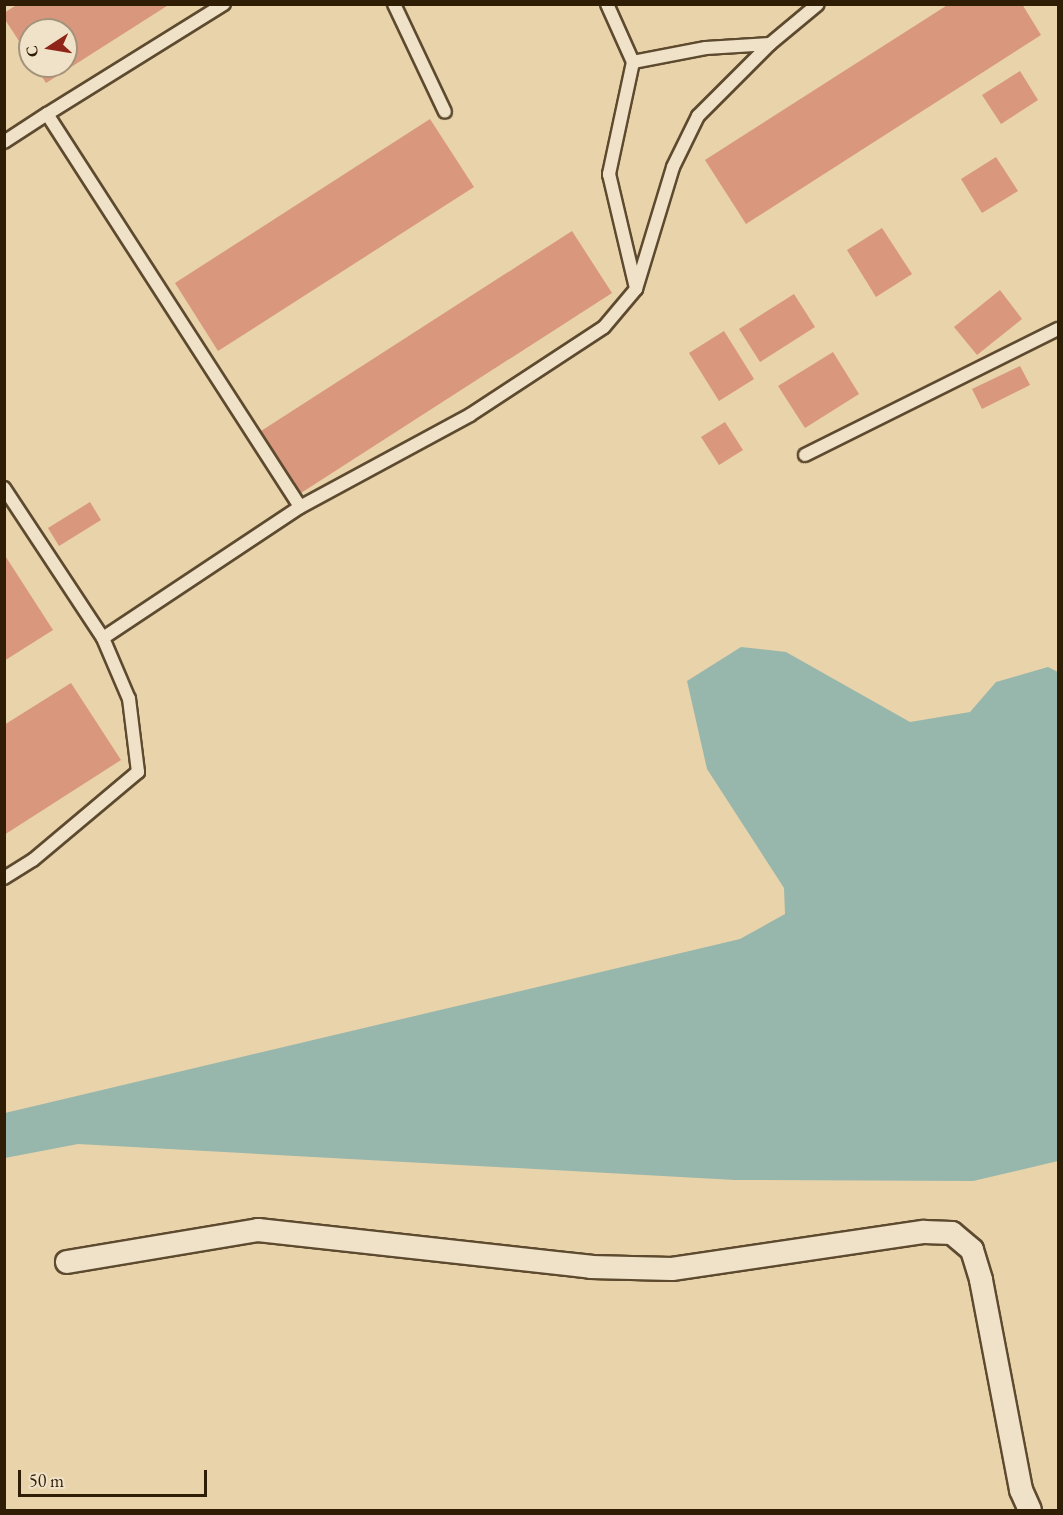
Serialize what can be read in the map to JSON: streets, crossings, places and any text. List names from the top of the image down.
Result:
{
  "scale_bar": "50 m",
  "north": "left"
}
